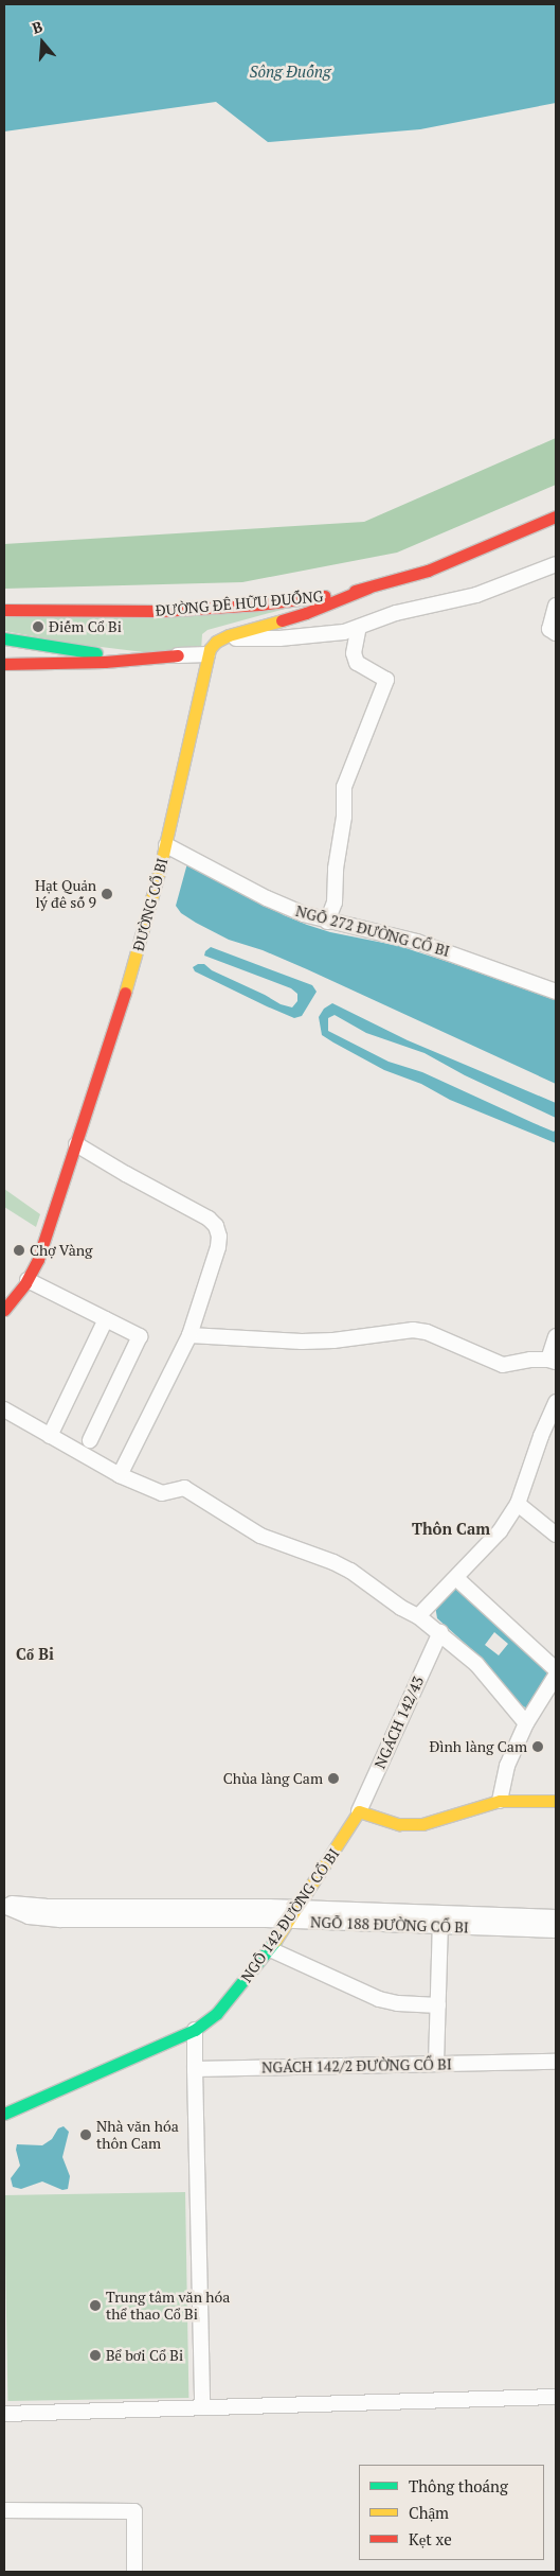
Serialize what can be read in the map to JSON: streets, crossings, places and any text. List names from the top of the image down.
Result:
{
  "streets": {
    "street": [
      "ĐƯỜNG ĐÊ HỮU ĐUỐNG",
      "ĐƯỜNG CỔ BI",
      "NGÕ 272 ĐƯỜNG CỔ BI",
      "NGÁCH 142/43",
      "NGÕ 142 ĐƯỜNG CỔ BI",
      "NGÕ 188 ĐƯỜNG CỔ BI",
      "NGÁCH 142/2 ĐƯỜNG CỔ BI"
    ]
  },
  "crossings": [
    ["ĐƯỜNG CỔ BI", "NGÕ 272 ĐƯỜNG CỔ BI"],
    ["NGÁCH 142/43", "NGÕ 142 ĐƯỜNG CỔ BI"],
    ["NGÕ 142 ĐƯỜNG CỔ BI", "NGÕ 188 ĐƯỜNG CỔ BI"]
  ],
  "districts": ["Thôn Cam", "Cổ Bi"],
  "water": ["Sông Đuống"],
  "places": [
    "Điếm Cổ Bi",
    "Hạt Quản lý đê số 9",
    "Chợ Vàng",
    "Đình làng Cam",
    "Chùa làng Cam",
    "Nhà văn hóa thôn Cam",
    "Trung tâm văn hóa thể thao Cổ Bi",
    "Bể bơi Cổ Bi"
  ],
  "legend": ["Thông thoáng", "Chậm", "Kẹt xe"],
  "north": "top"
}
